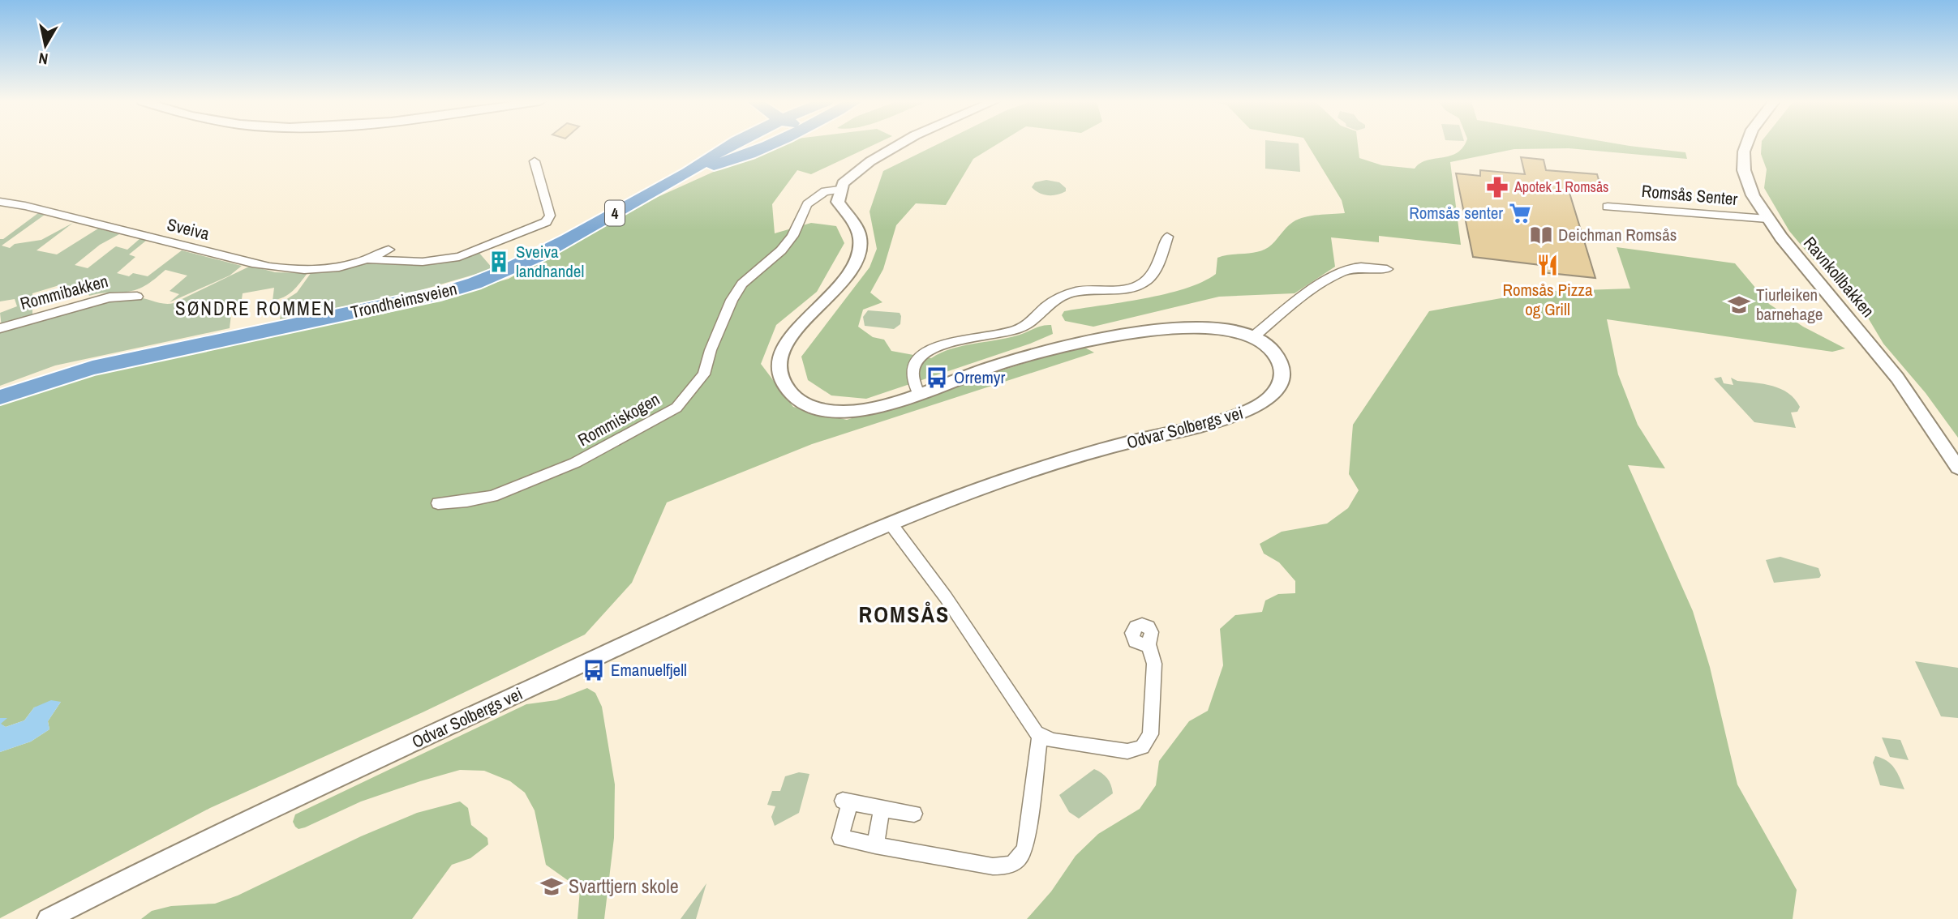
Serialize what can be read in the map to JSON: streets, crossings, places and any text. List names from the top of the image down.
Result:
{
  "streets": {
    "highway": ["4", "Trondheimsveien"],
    "street": [
      "Romsås Senter",
      "Sveiva",
      "Ravnkollbakken",
      "Rommibakken",
      "Rommiskogen",
      "Odvar Solbergs vei"
    ]
  },
  "crossings": [
    ["Romsås Senter", "Ravnkollbakken"],
    ["Rommiskogen", "Odvar Solbergs vei"]
  ],
  "districts": ["SØNDRE ROMMEN", "ROMSÅS"],
  "places": {
    "pharmacy": ["Apotek 1 Romsås"],
    "supermarket": ["Romsås senter"],
    "library": ["Deichman Romsås"],
    "building": ["Sveiva landhandel"],
    "restaurant": ["Romsås Pizza og Grill"],
    "school or university": ["Tiurleiken barnehage", "Svarttjern skole"],
    "bus stop": ["Orremyr", "Emanuelfjell"]
  },
  "north": "bottom"
}
